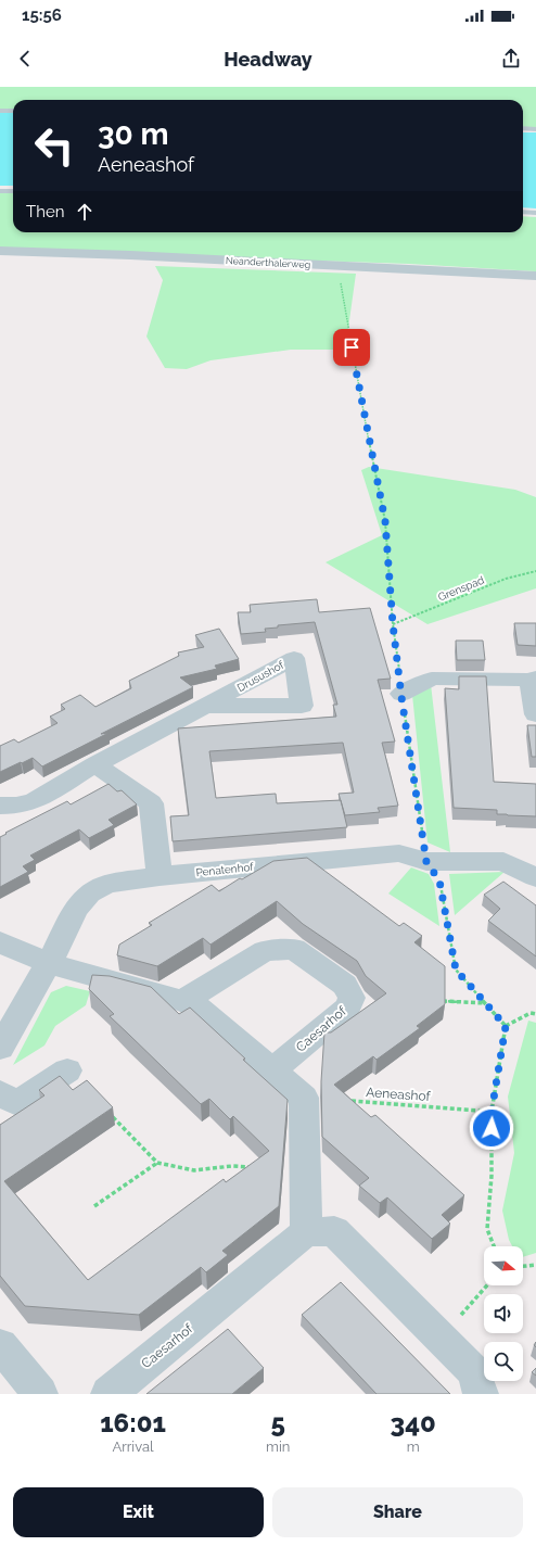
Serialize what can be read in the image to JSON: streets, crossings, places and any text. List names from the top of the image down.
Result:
{
  "streets": {
    "street": ["Neanderthalerweg", "Penatenhof", "Caesarhof"],
    "path": ["Grenspad", "Aeneashof"]
  },
  "north": "right",
  "page": {
    "status": "15:56",
    "header": "Headway",
    "turn": ["30 m", "Aeneashof"],
    "then": "Then",
    "eta": [
      "16:01",
      "Arrival",
      "5",
      "min",
      "340",
      "m"
    ],
    "buttons": ["Exit", "Share"]
  }
}
